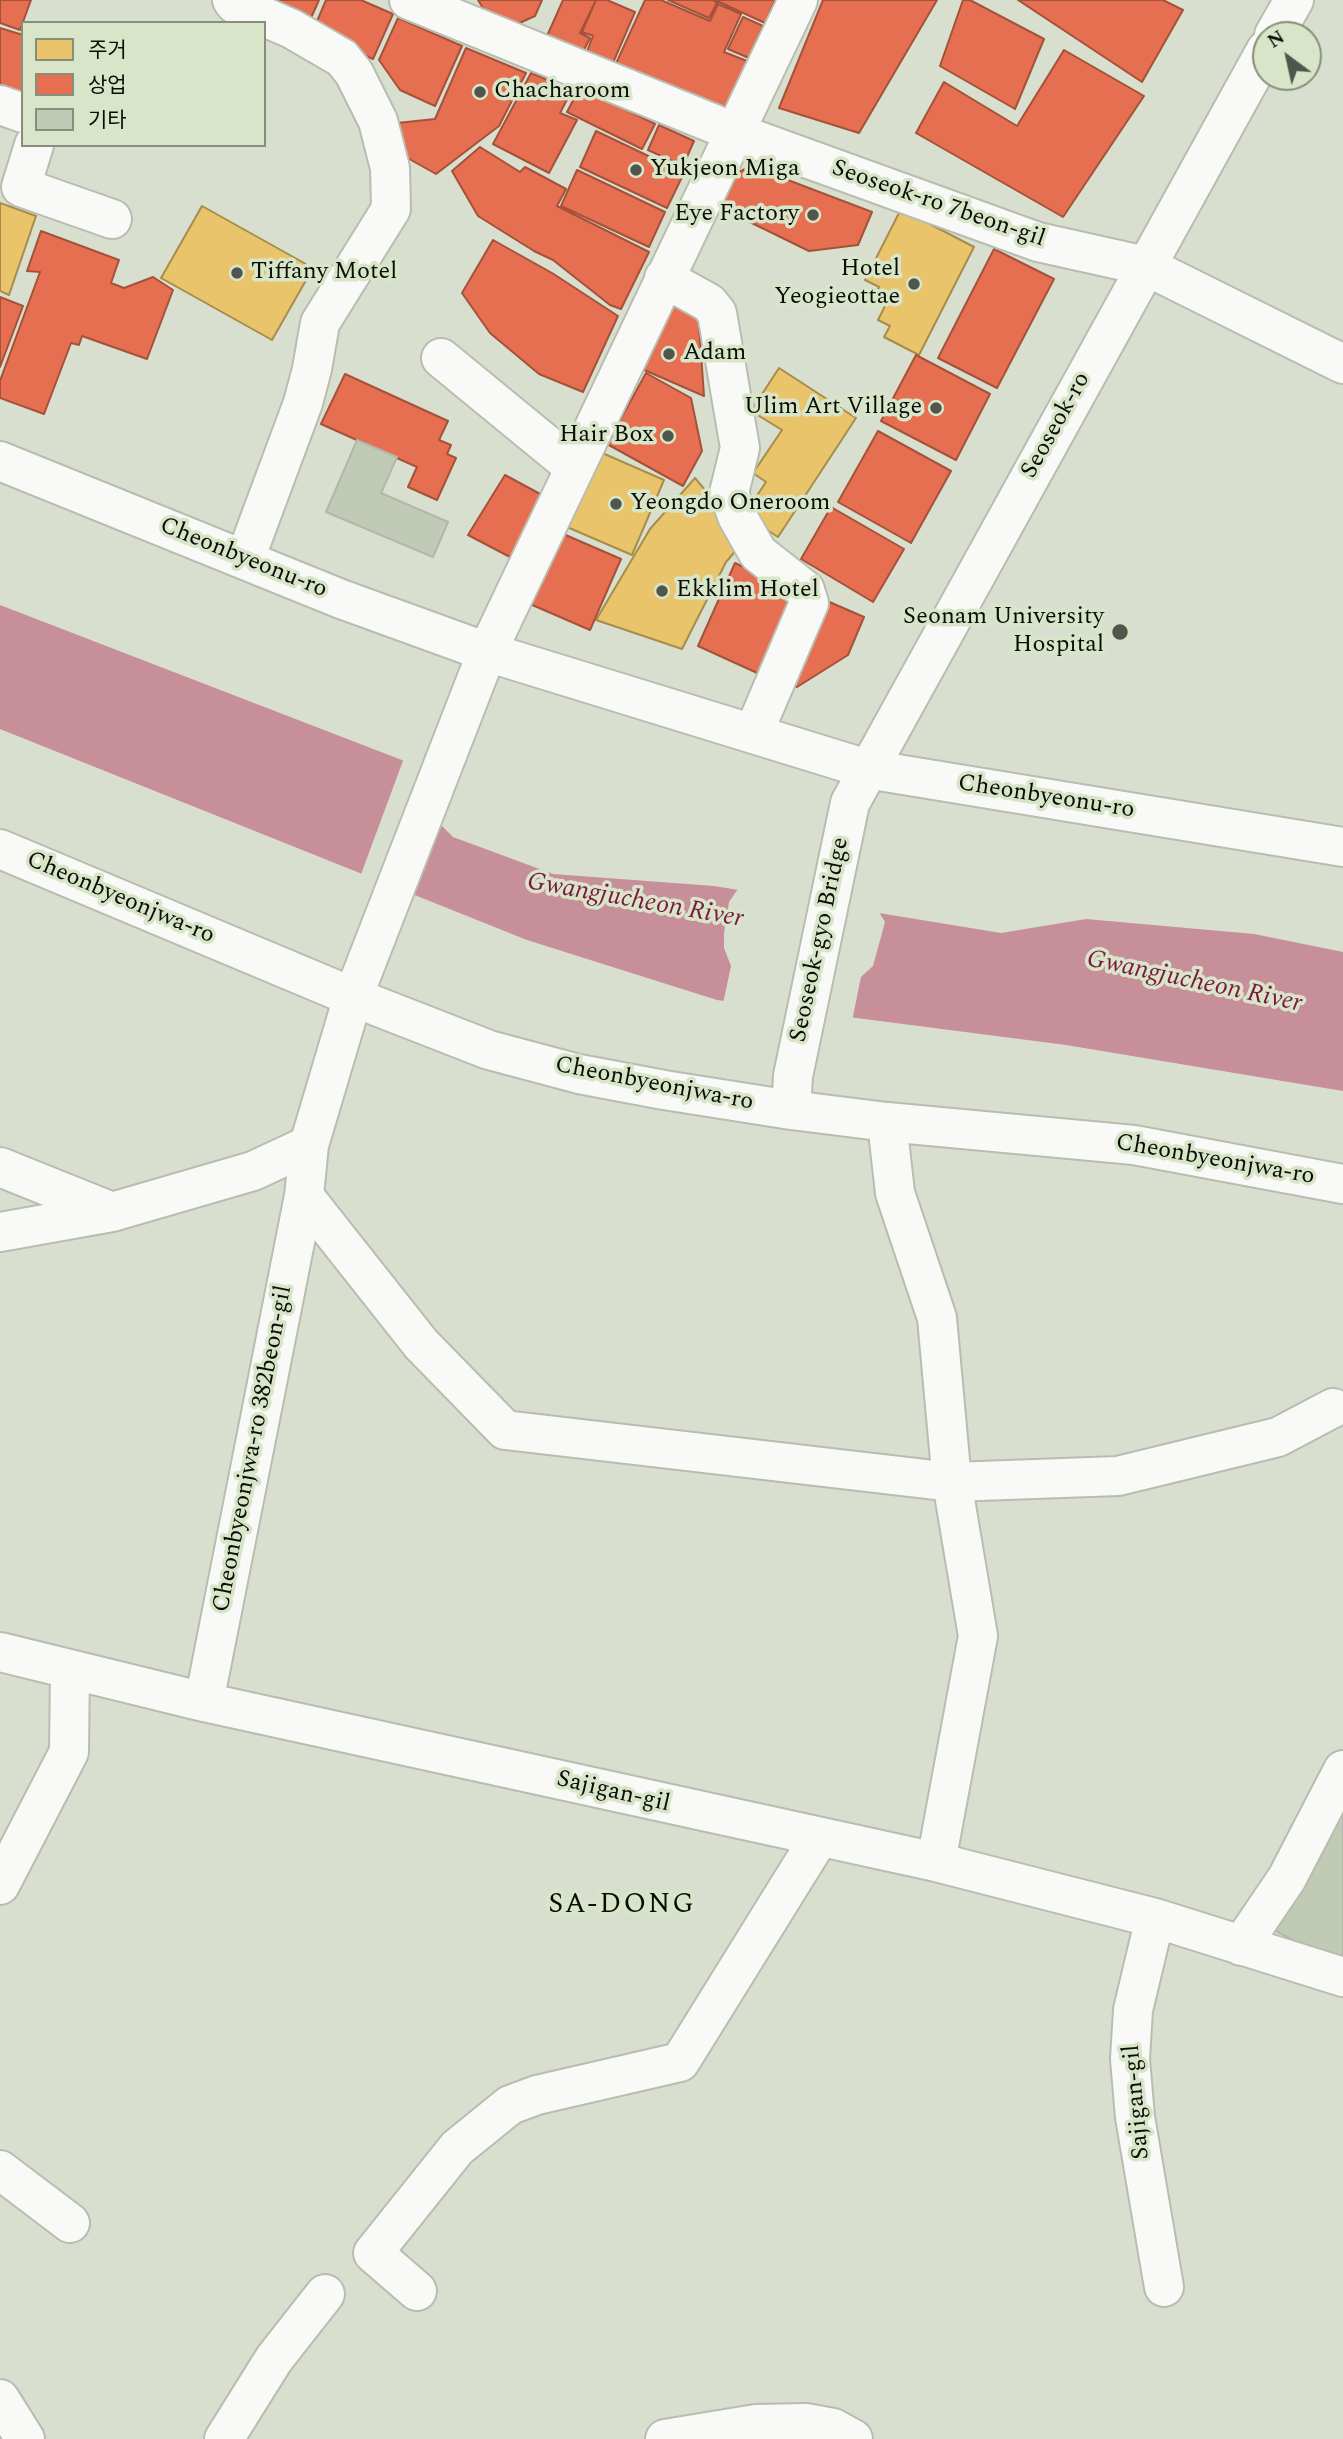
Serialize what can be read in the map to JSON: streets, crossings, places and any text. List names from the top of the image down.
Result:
{
  "streets": {
    "street": [
      "Seoseok-ro 7beon-gil",
      "Seoseok-ro",
      "Cheonbyeonu-ro",
      "Cheonbyeonjwa-ro",
      "Seoseok-gyo Bridge",
      "Cheonbyeonjwa-ro 382beon-gil",
      "Sajigan-gil"
    ]
  },
  "crossings": [
    ["Seoseok-ro 7beon-gil", "Seoseok-ro"],
    ["Seoseok-ro", "Cheonbyeonu-ro"],
    ["Seoseok-ro", "Seoseok-gyo Bridge"],
    ["Cheonbyeonu-ro", "Cheonbyeonjwa-ro 382beon-gil"],
    ["Cheonbyeonjwa-ro", "Seoseok-gyo Bridge"],
    ["Cheonbyeonjwa-ro", "Cheonbyeonjwa-ro 382beon-gil"],
    ["Cheonbyeonjwa-ro 382beon-gil", "Sajigan-gil"]
  ],
  "districts": ["SA-DONG"],
  "water": ["Gwangjucheon River"],
  "places": [
    "Chacharoom",
    "Yukjeon Miga",
    "Eye Factory",
    "Tiffany Motel",
    "Hotel Yeogieottae",
    "Adam",
    "Ulim Art Village",
    "Hair Box",
    "Yeongdo Oneroom",
    "Ekklim Hotel",
    "Seonam University Hospital"
  ],
  "legend": ["주거", "상업", "기타"],
  "north": "top left"
}
